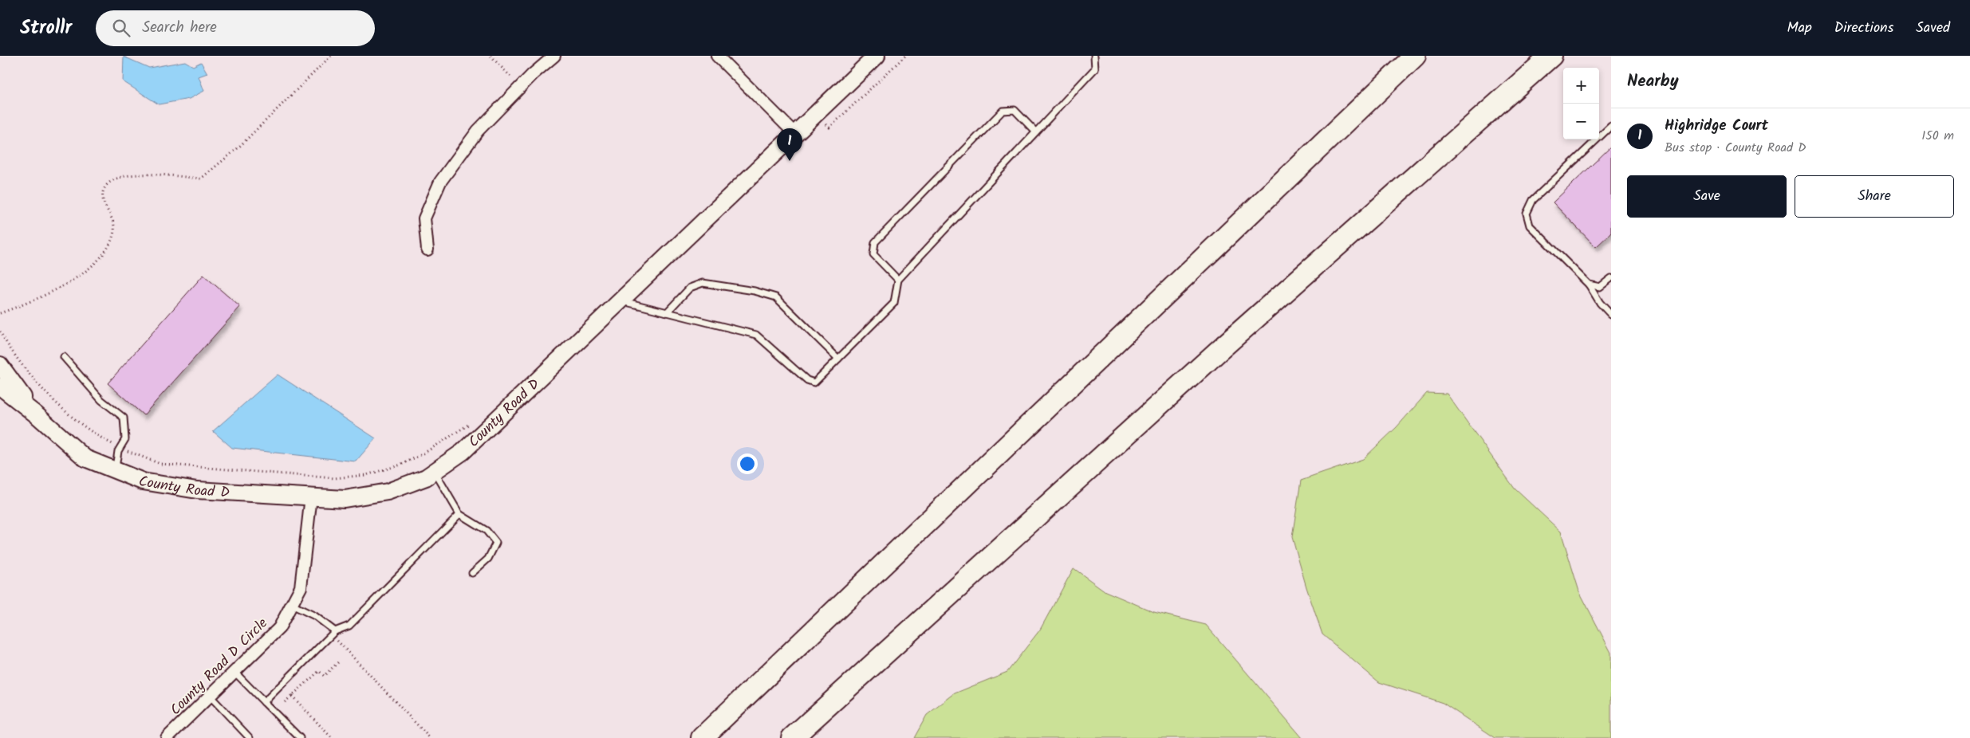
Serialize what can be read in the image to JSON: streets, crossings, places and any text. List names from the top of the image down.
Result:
{
  "streets": {
    "street": ["County Road D", "County Road D Circle"]
  },
  "crossings": [
    ["County Road D", "County Road D Circle"]
  ],
  "page": {
    "header": "Strollr",
    "search": "Search here",
    "nav": ["Map", "Directions", "Saved"],
    "heading": "Nearby",
    "map_buttons": ["+", "−"],
    "list": [
      {
        "mark": "1",
        "name": "Highridge Court",
        "note": "Bus stop · County Road D",
        "value": "150 m"
      }
    ],
    "pins": "1",
    "buttons": ["Save", "Share"]
  }
}
